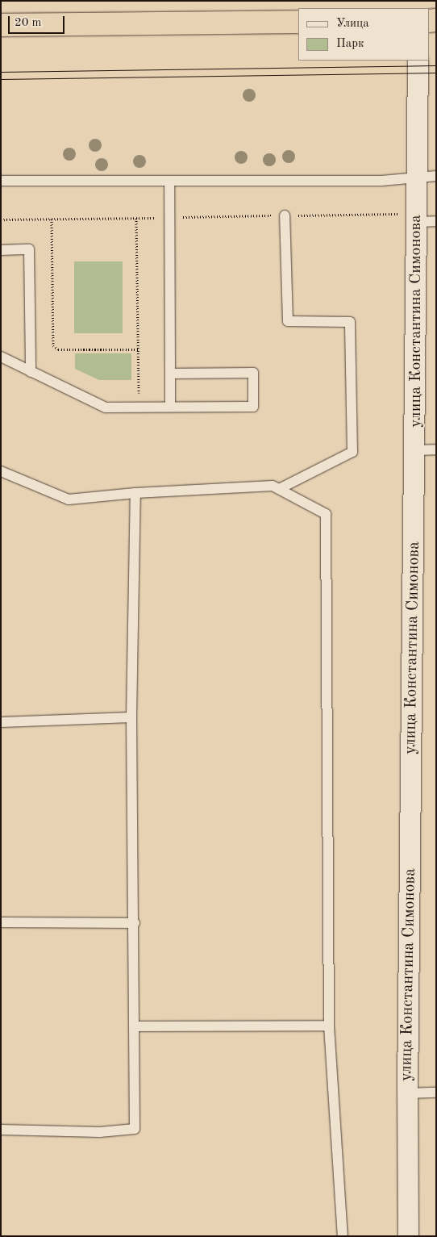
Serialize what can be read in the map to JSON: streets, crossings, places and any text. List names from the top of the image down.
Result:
{
  "streets": {
    "street": ["улица Константина Симонова"]
  },
  "legend": ["Улица", "Парк"],
  "scale_bar": "20 m"
}
